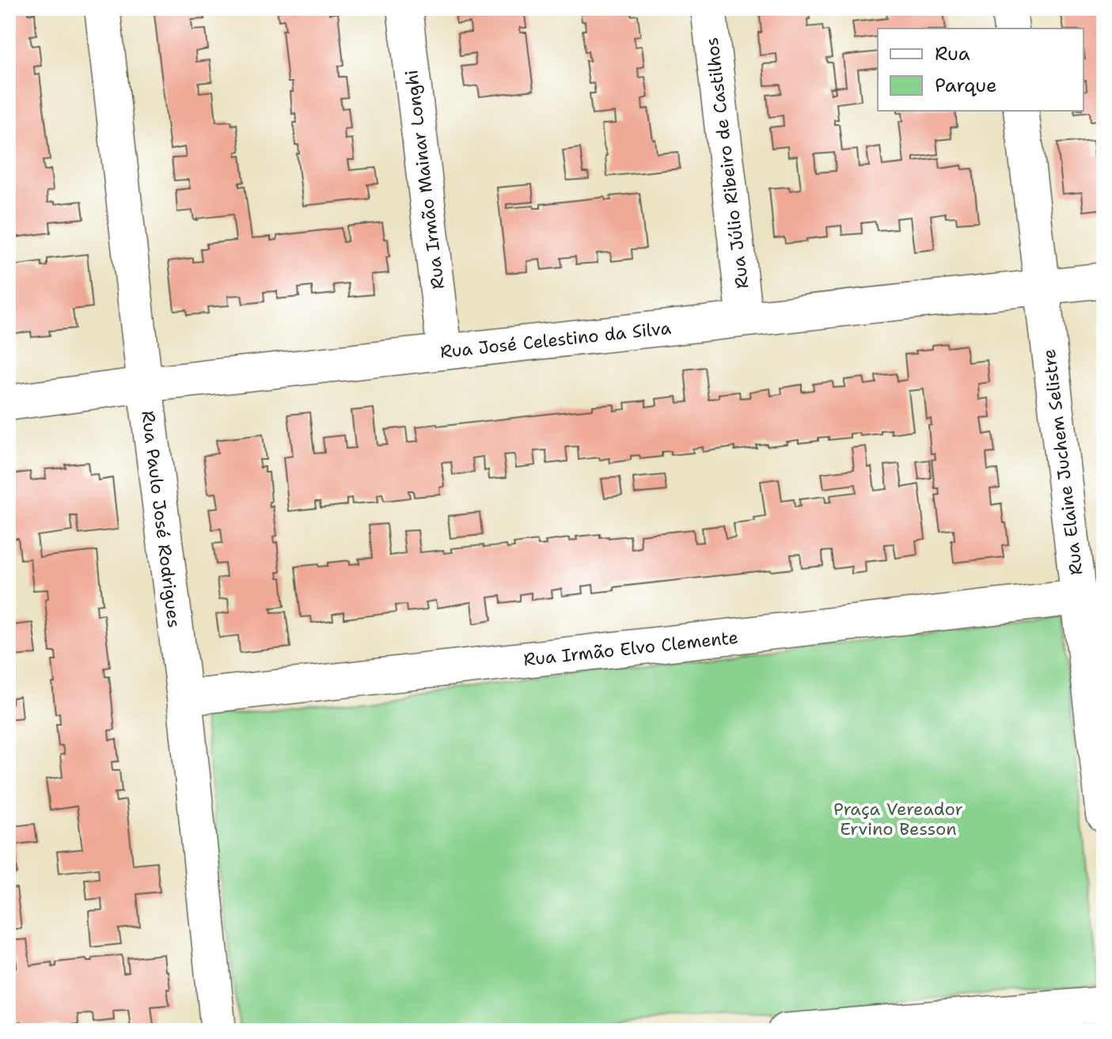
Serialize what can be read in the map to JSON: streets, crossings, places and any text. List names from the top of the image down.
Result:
{
  "streets": {
    "street": [
      "Rua Júlio Ribeiro de Castilhos",
      "Rua Irmão Mainar Longhi",
      "Rua José Celestino da Silva",
      "Rua Elaine Juchem Selistre",
      "Rua Paulo José Rodrigues",
      "Rua Irmão Elvo Clemente"
    ]
  },
  "crossings": [
    ["Rua Júlio Ribeiro de Castilhos", "Rua José Celestino da Silva"],
    ["Rua Irmão Mainar Longhi", "Rua José Celestino da Silva"],
    ["Rua José Celestino da Silva", "Rua Elaine Juchem Selistre"],
    ["Rua José Celestino da Silva", "Rua Paulo José Rodrigues"],
    ["Rua Elaine Juchem Selistre", "Rua Irmão Elvo Clemente"],
    ["Rua Paulo José Rodrigues", "Rua Irmão Elvo Clemente"]
  ],
  "parks": ["Praça Vereador Ervino Besson"],
  "legend": ["Rua", "Parque"]
}
